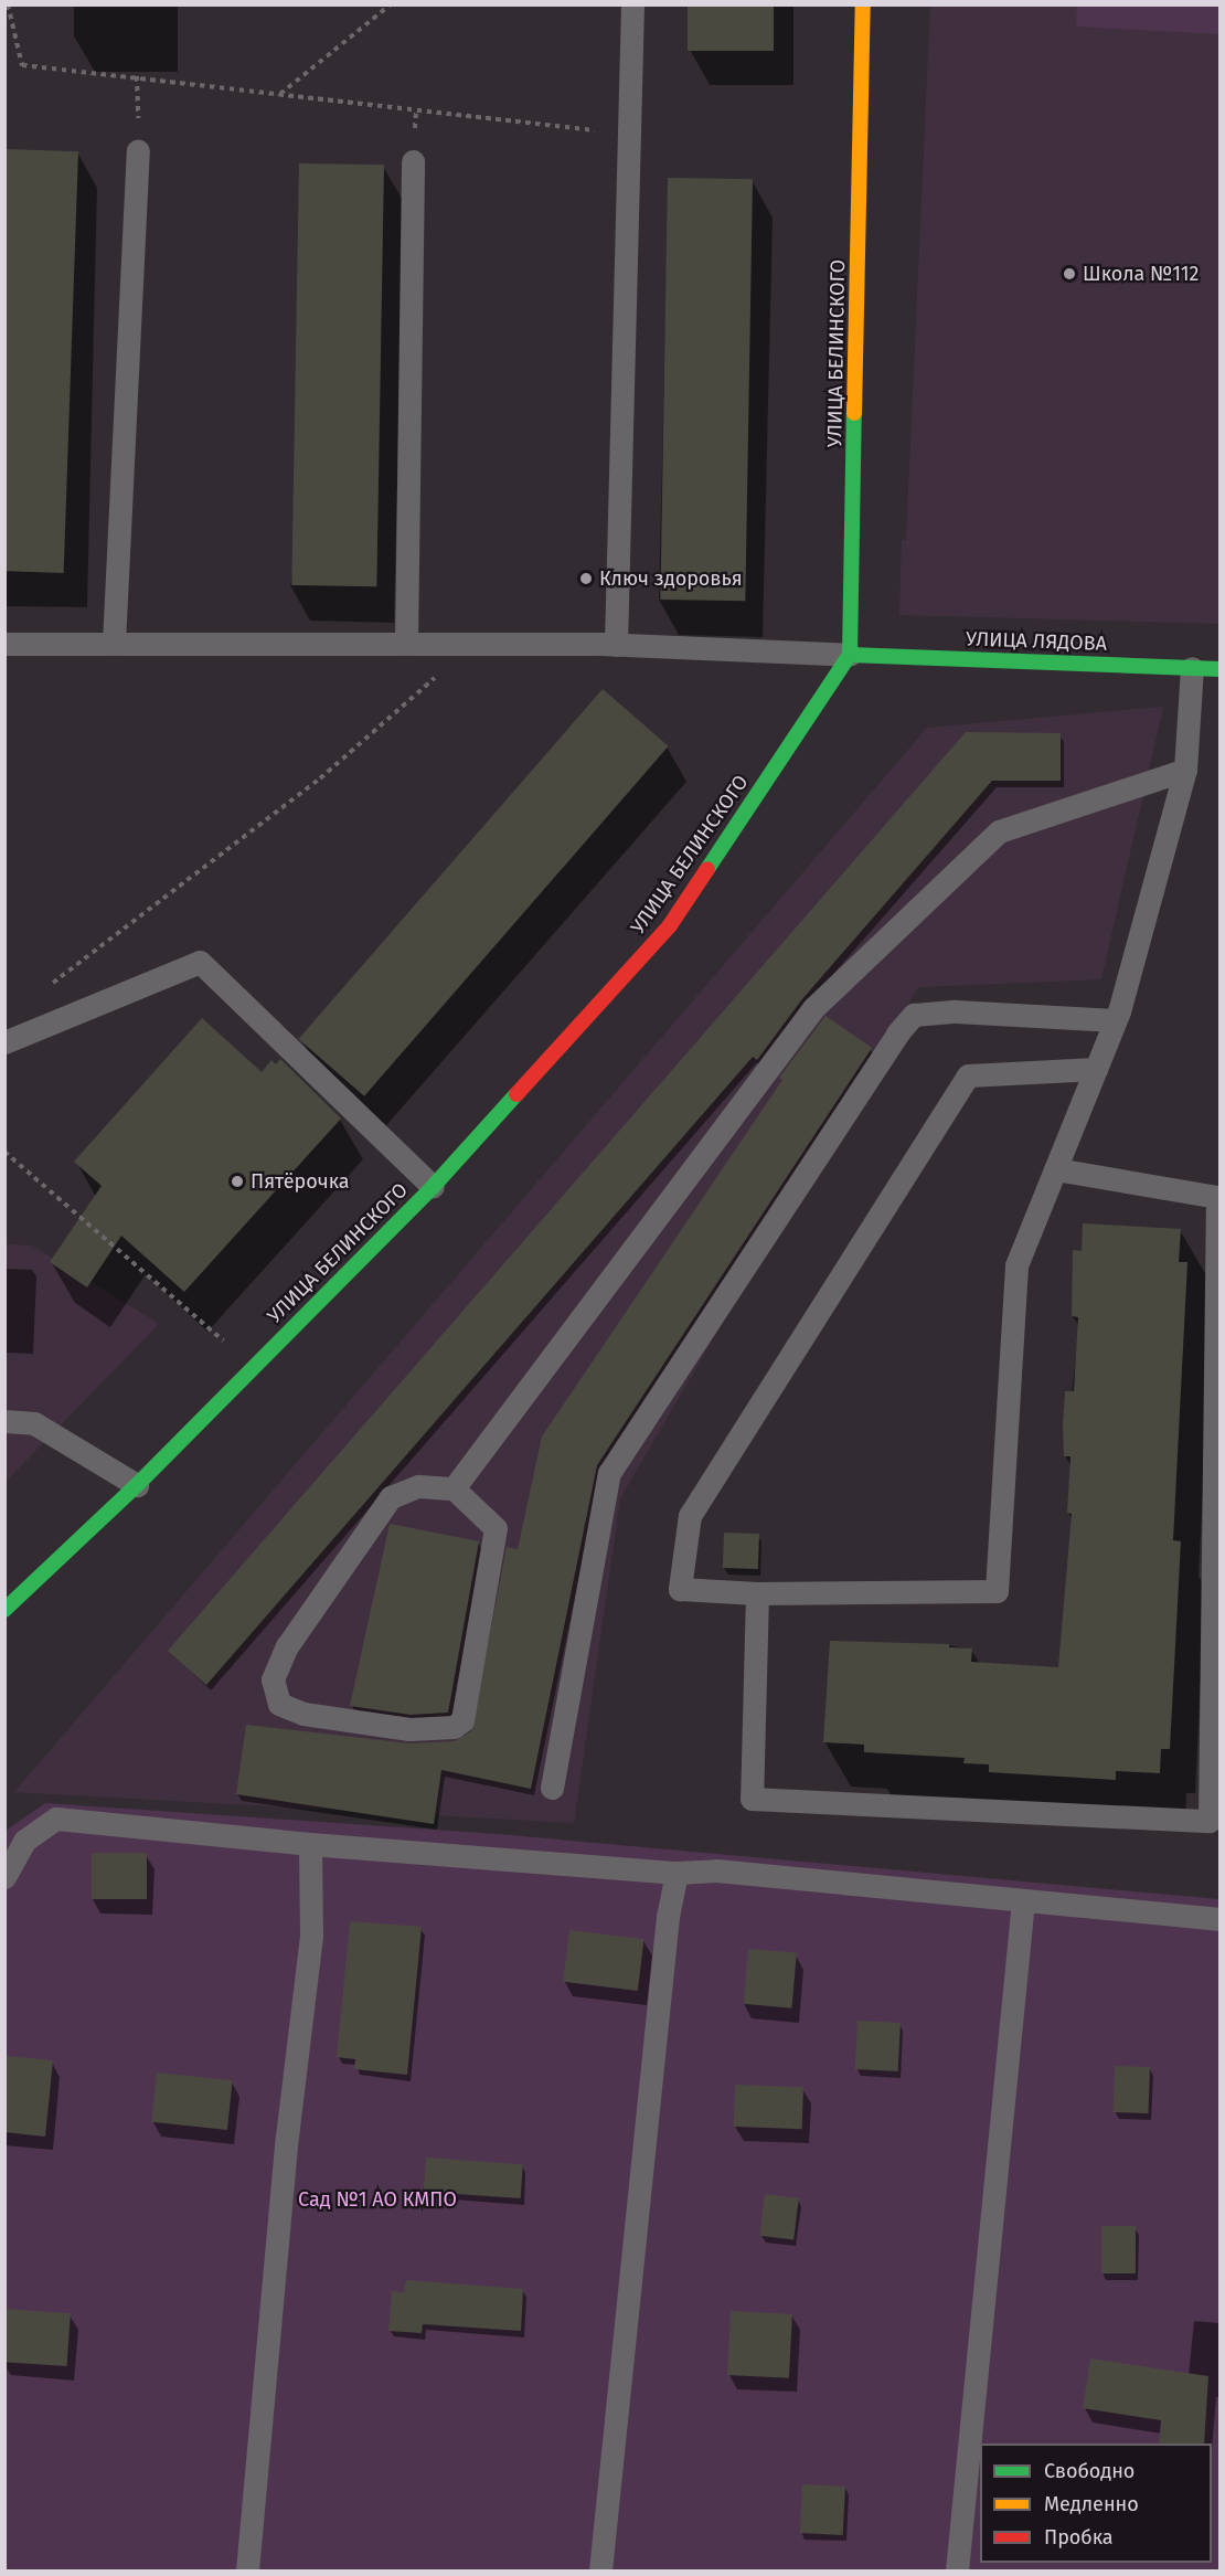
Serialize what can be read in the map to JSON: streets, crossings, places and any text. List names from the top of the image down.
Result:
{
  "streets": {
    "street": ["УЛИЦА БЕЛИНСКОГО", "УЛИЦА ЛЯДОВА"]
  },
  "crossings": [
    ["УЛИЦА БЕЛИНСКОГО", "УЛИЦА ЛЯДОВА"]
  ],
  "parks": ["Сад №1 АО КМПО"],
  "places": ["Школа №112", "Ключ здоровья", "Пятёрочка"],
  "legend": ["Свободно", "Медленно", "Пробка"]
}
